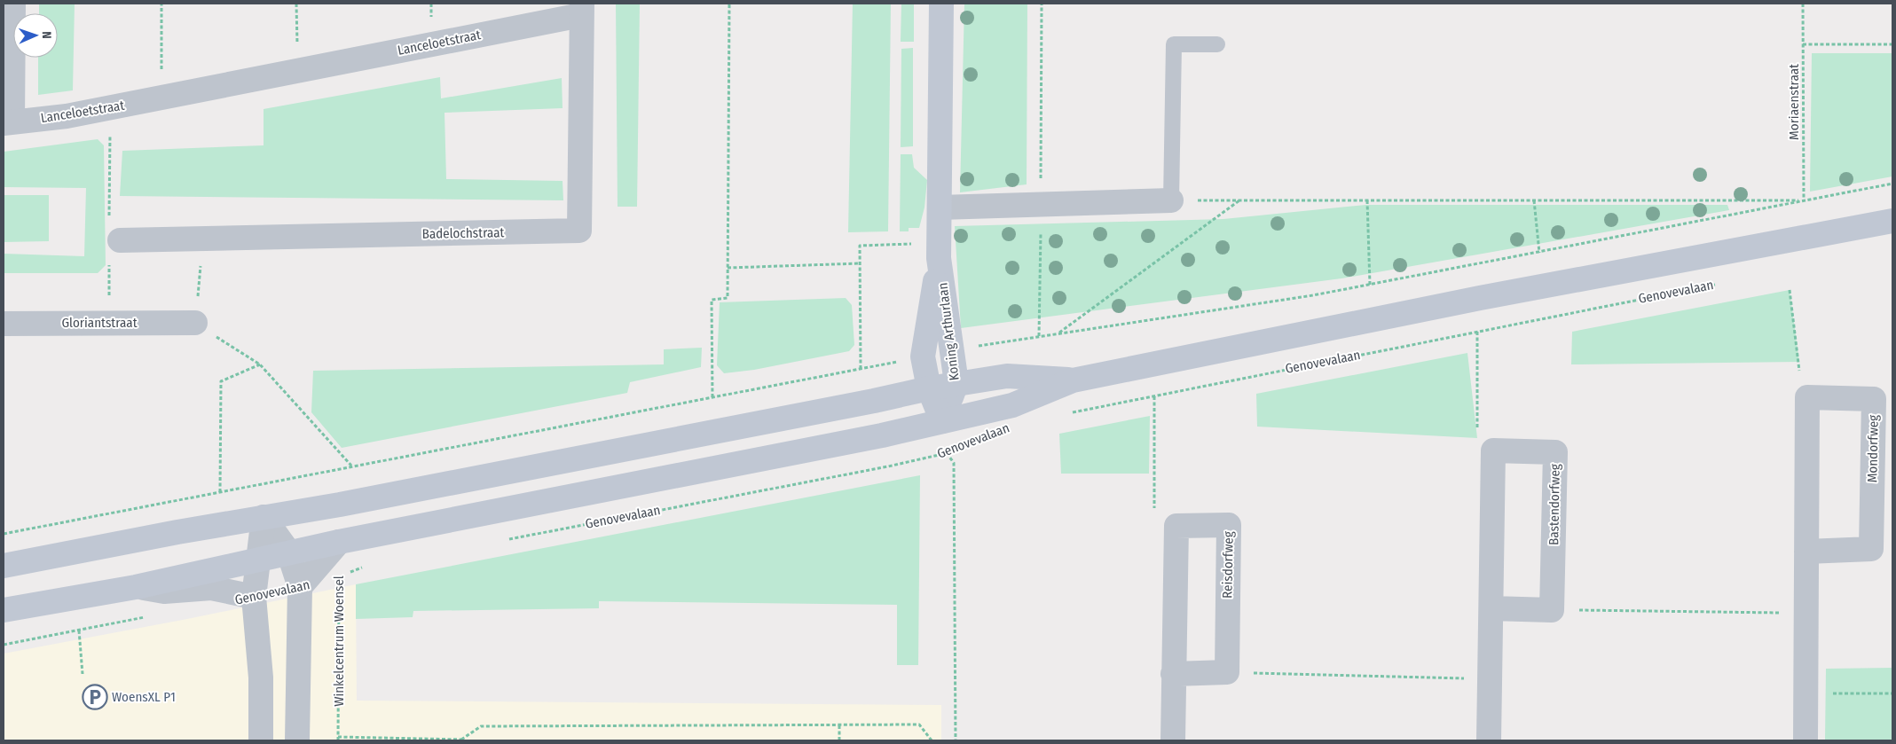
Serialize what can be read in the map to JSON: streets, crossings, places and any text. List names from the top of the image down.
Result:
{
  "streets": {
    "main road": ["Genovevalaan", "Koning Arthurlaan"],
    "street": [
      "Lanceloetstraat",
      "Badelochstraat",
      "Gloriantstraat",
      "Mondorfweg",
      "Bastendorfweg",
      "Reisdorfweg",
      "Winkelcentrum Woensel"
    ],
    "path": ["Moriaenstraat"]
  },
  "crossings": [
    ["Lanceloetstraat", "Badelochstraat"],
    ["Genovevalaan", "Koning Arthurlaan"],
    ["Genovevalaan", "Winkelcentrum Woensel"]
  ],
  "places": {
    "parking": ["WoensXL P1"]
  },
  "north": "right"
}
